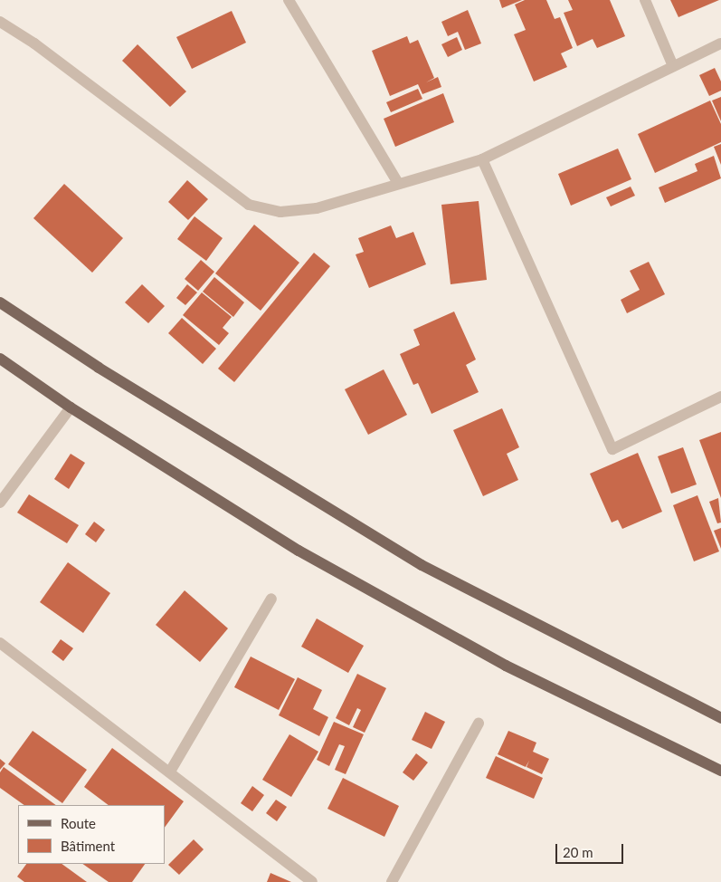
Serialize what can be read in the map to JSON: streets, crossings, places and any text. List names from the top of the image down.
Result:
{
  "legend": ["Route", "Bâtiment"],
  "scale_bar": "20 m"
}
